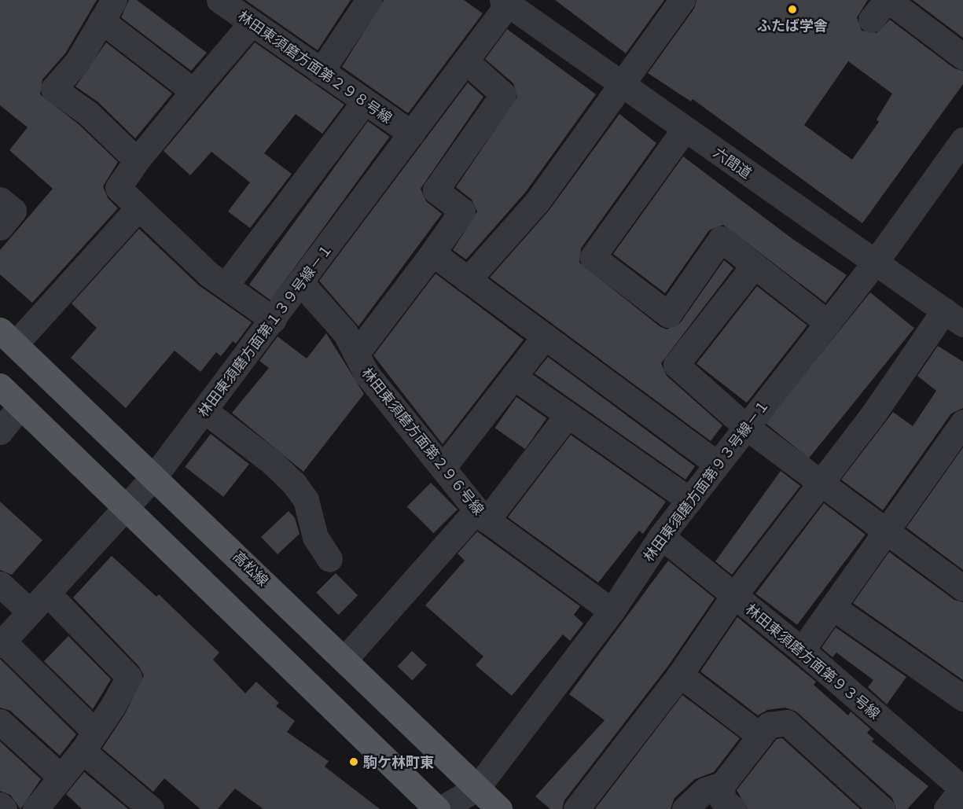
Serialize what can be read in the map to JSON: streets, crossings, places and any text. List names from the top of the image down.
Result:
{
  "streets": {
    "main road": ["高松線"],
    "street": [
      "林田東須磨方面第２９８号線",
      "六間道",
      "林田東須磨方面第１３９号線－１",
      "林田東須磨方面第２９６号線",
      "林田東須磨方面第９３号線－１",
      "林田東須磨方面第９３号線"
    ]
  },
  "crossings": [
    ["林田東須磨方面第２９８号線", "林田東須磨方面第１３９号線－１"],
    ["六間道", "林田東須磨方面第１３９号線－１"],
    ["六間道", "林田東須磨方面第９３号線－１"],
    ["林田東須磨方面第１３９号線－１", "林田東須磨方面第２９６号線"],
    ["林田東須磨方面第１３９号線－１", "高松線"],
    ["林田東須磨方面第２９６号線", "林田東須磨方面第９３号線－１"],
    ["林田東須磨方面第９３号線－１", "高松線"],
    ["林田東須磨方面第９３号線－１", "林田東須磨方面第９３号線"]
  ],
  "places": ["ふたば学舎", "駒ケ林町東"]
}
